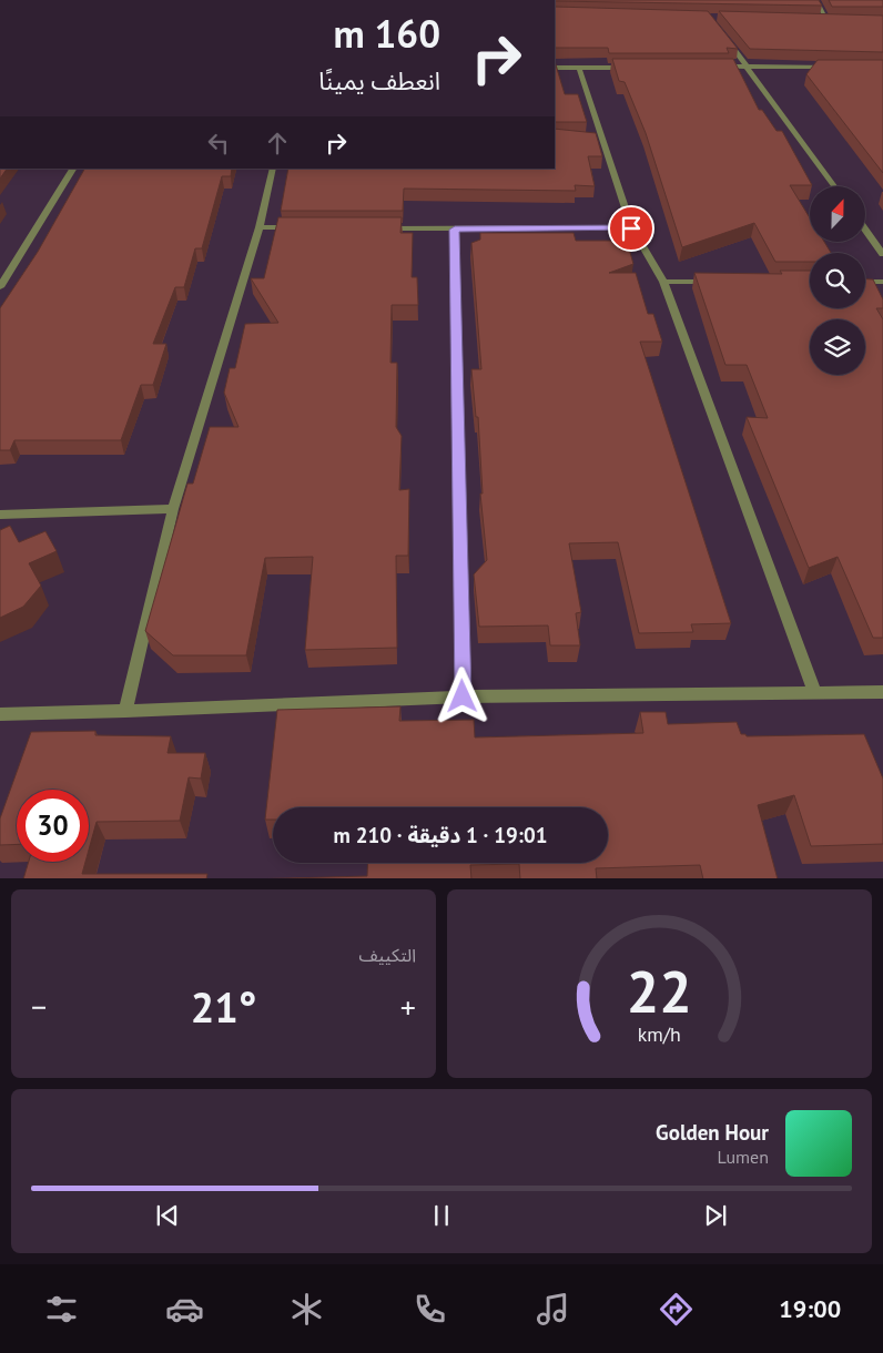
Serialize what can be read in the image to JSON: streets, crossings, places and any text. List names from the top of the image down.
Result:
{
  "north": "top",
  "page": {
    "turn": ["160 m", "انعطف يمينًا"],
    "limit": "30",
    "trip": "19:01 · 1 دقيقة · 210 m",
    "tile": "التكييف",
    "heat": ["−", "21°", "+"],
    "song": ["Golden Hour", "Lumen"],
    "tabs": "19:00",
    "gauge": ["22", "km/h"]
  }
}
